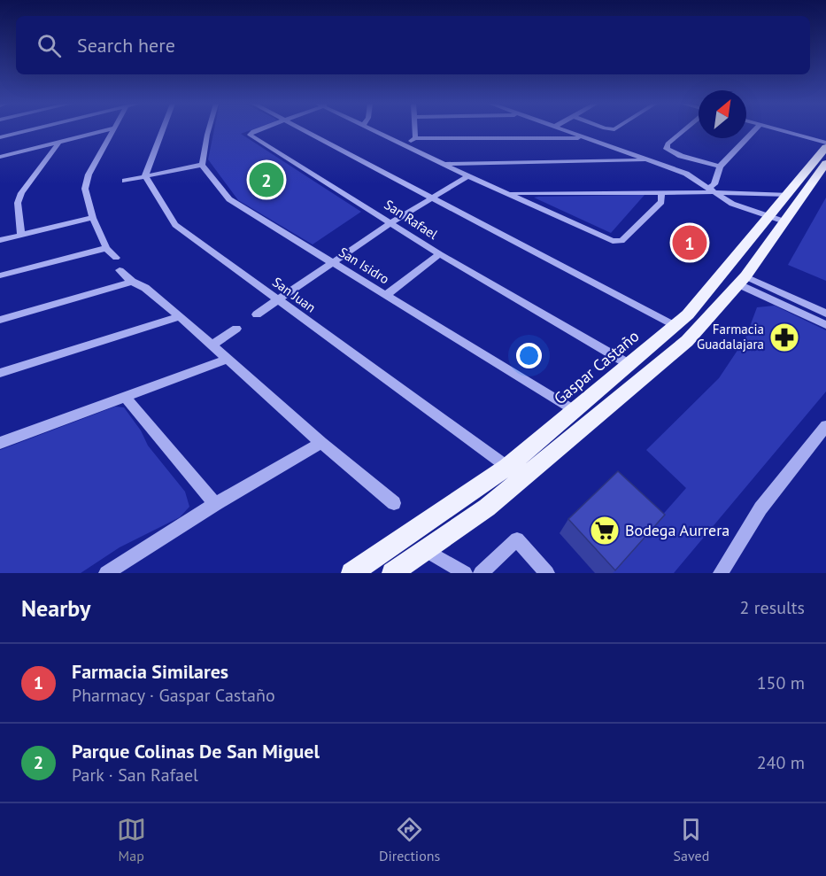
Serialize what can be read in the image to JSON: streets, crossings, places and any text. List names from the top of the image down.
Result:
{
  "streets": {
    "main road": ["Gaspar Castaño"],
    "street": ["San Rafael", "San Isidro", "San Juan"]
  },
  "crossings": [
    ["San Rafael", "Gaspar Castaño"],
    ["San Isidro", "Gaspar Castaño"],
    ["San Juan", "Gaspar Castaño"]
  ],
  "places": {
    "pharmacy": ["Farmacia Guadalajara"],
    "supermarket": ["Bodega Aurrera"]
  },
  "north": "top right",
  "page": {
    "search": "Search here",
    "pins": ["2", "1"],
    "heading": ["Nearby", "2 results"],
    "list": [
      {
        "mark": "1",
        "name": "Farmacia Similares",
        "note": "Pharmacy · Gaspar Castaño",
        "value": "150 m"
      },
      {
        "mark": "2",
        "name": "Parque Colinas De San Miguel",
        "note": "Park · San Rafael",
        "value": "240 m"
      }
    ],
    "nav": ["Map", "Directions", "Saved"]
  }
}
